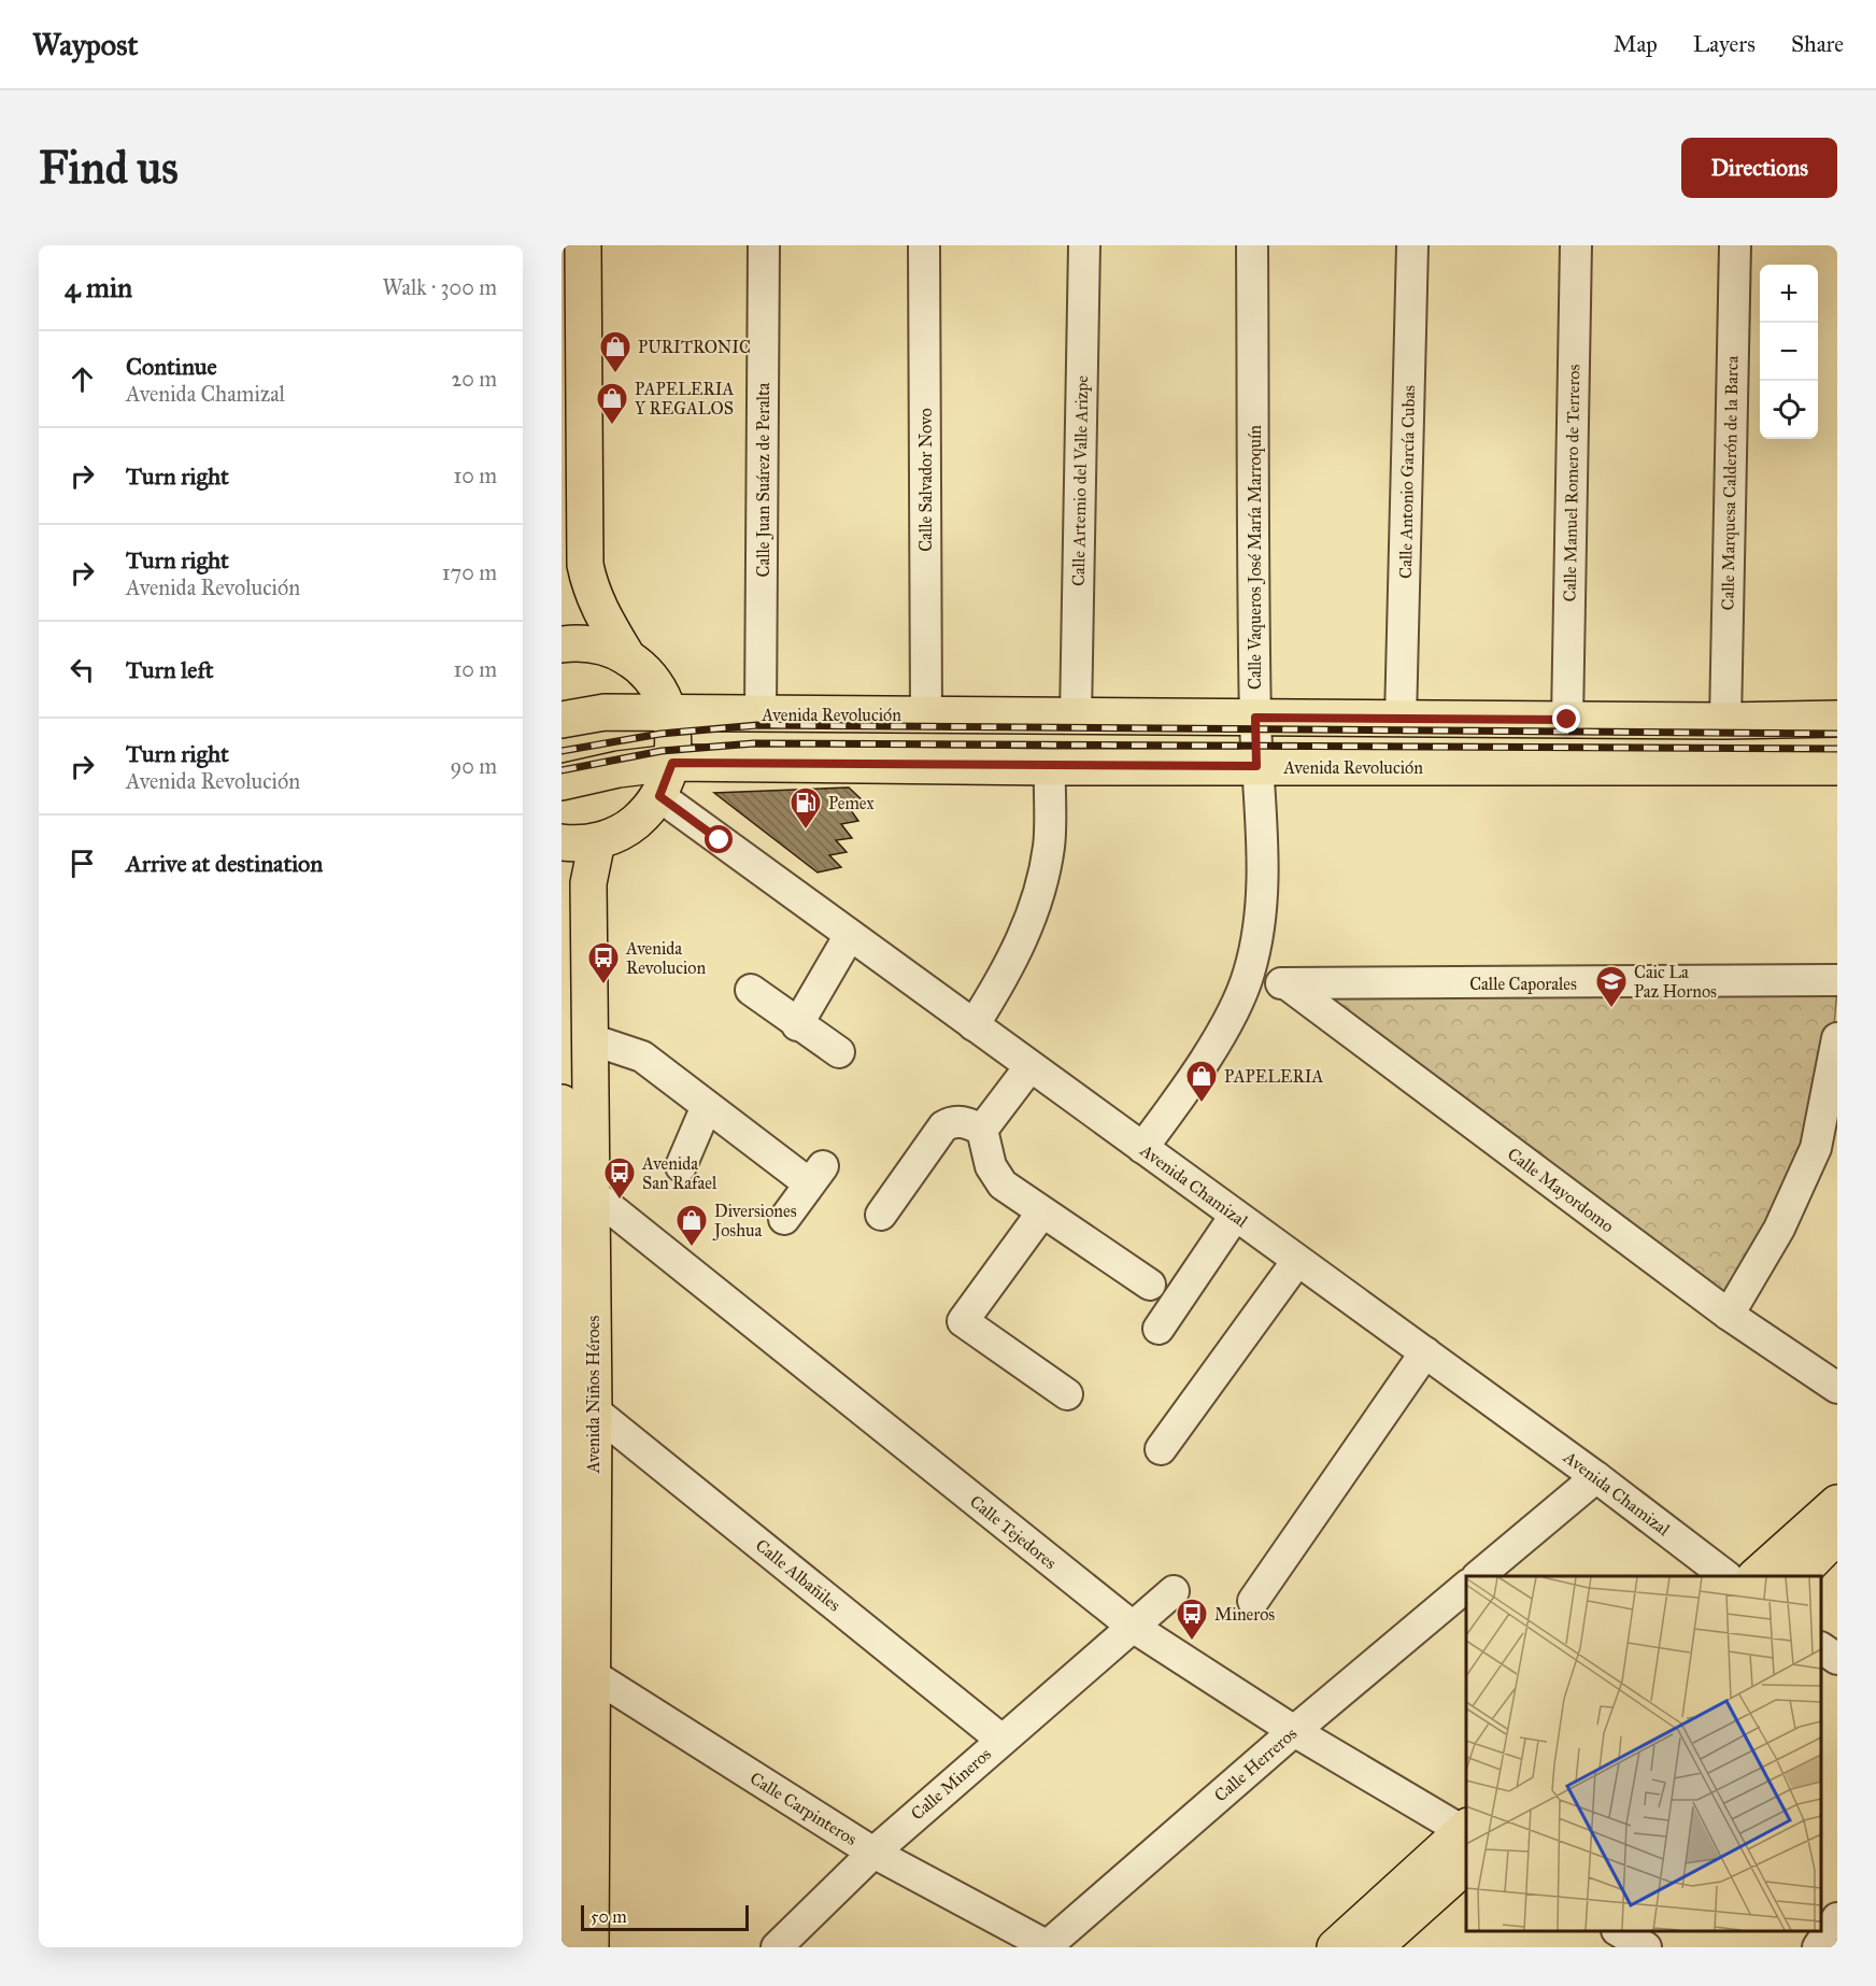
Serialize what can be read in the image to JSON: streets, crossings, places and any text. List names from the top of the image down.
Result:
{
  "streets": {
    "main road": ["Avenida Revolución", "Avenida Niños Héroes"],
    "street": [
      "Calle Juan Suárez de Peralta",
      "Calle Salvador Novo",
      "Calle Artemio del Valle Arizpe",
      "Calle Antonio García Cubas",
      "Calle Manuel Romero de Terreros",
      "Calle Marquesa Calderón de la Barca",
      "Calle Vaqueros José María Marroquín",
      "Calle Caporales",
      "Avenida Chamizal",
      "Calle Mayordomo",
      "Calle Tejedores",
      "Calle Albañiles",
      "Calle Herreros",
      "Calle Mineros",
      "Calle Carpinteros"
    ]
  },
  "crossings": [
    ["Calle Juan Suárez de Peralta", "Avenida Revolución"],
    ["Calle Salvador Novo", "Avenida Revolución"],
    ["Calle Artemio del Valle Arizpe", "Avenida Revolución"],
    ["Calle Antonio García Cubas", "Avenida Revolución"],
    ["Calle Manuel Romero de Terreros", "Avenida Revolución"],
    ["Calle Marquesa Calderón de la Barca", "Avenida Revolución"],
    ["Calle Vaqueros José María Marroquín", "Avenida Revolución"],
    ["Calle Vaqueros José María Marroquín", "Calle Caporales"],
    ["Calle Vaqueros José María Marroquín", "Avenida Chamizal"],
    ["Calle Caporales", "Calle Mayordomo"],
    ["Avenida Niños Héroes", "Calle Tejedores"],
    ["Avenida Niños Héroes", "Calle Albañiles"],
    ["Avenida Niños Héroes", "Calle Carpinteros"],
    ["Calle Tejedores", "Calle Herreros"],
    ["Calle Tejedores", "Calle Mineros"],
    ["Calle Albañiles", "Calle Mineros"],
    ["Calle Herreros", "Calle Carpinteros"],
    ["Calle Mineros", "Calle Carpinteros"]
  ],
  "places": {
    "shop": [
      "PURITRONIC",
      "PAPELERIA Y REGALOS",
      "PAPELERIA",
      "Diversiones Joshua"
    ],
    "fuel station": ["Pemex"],
    "bus stop": ["Avenida Revolucion", "Avenida San Rafael", "Mineros"],
    "school or university": ["Caic La Paz Hornos"]
  },
  "scale_bar": "50 m",
  "page": {
    "header": "Waypost",
    "nav": ["Map", "Layers", "Share"],
    "buttons": "Directions",
    "title": "Find us",
    "heading": ["4 min", "Walk · 300 m"],
    "map_buttons": ["+", "−"],
    "list": [
      ["Continue", "Avenida Chamizal", "20 m"],
      ["Turn right", "10 m"],
      ["Turn right", "Avenida Revolución", "170 m"],
      ["Turn left", "10 m"],
      ["Turn right", "Avenida Revolución", "90 m"],
      "Arrive at destination"
    ],
    "scale": "50 m"
  }
}
